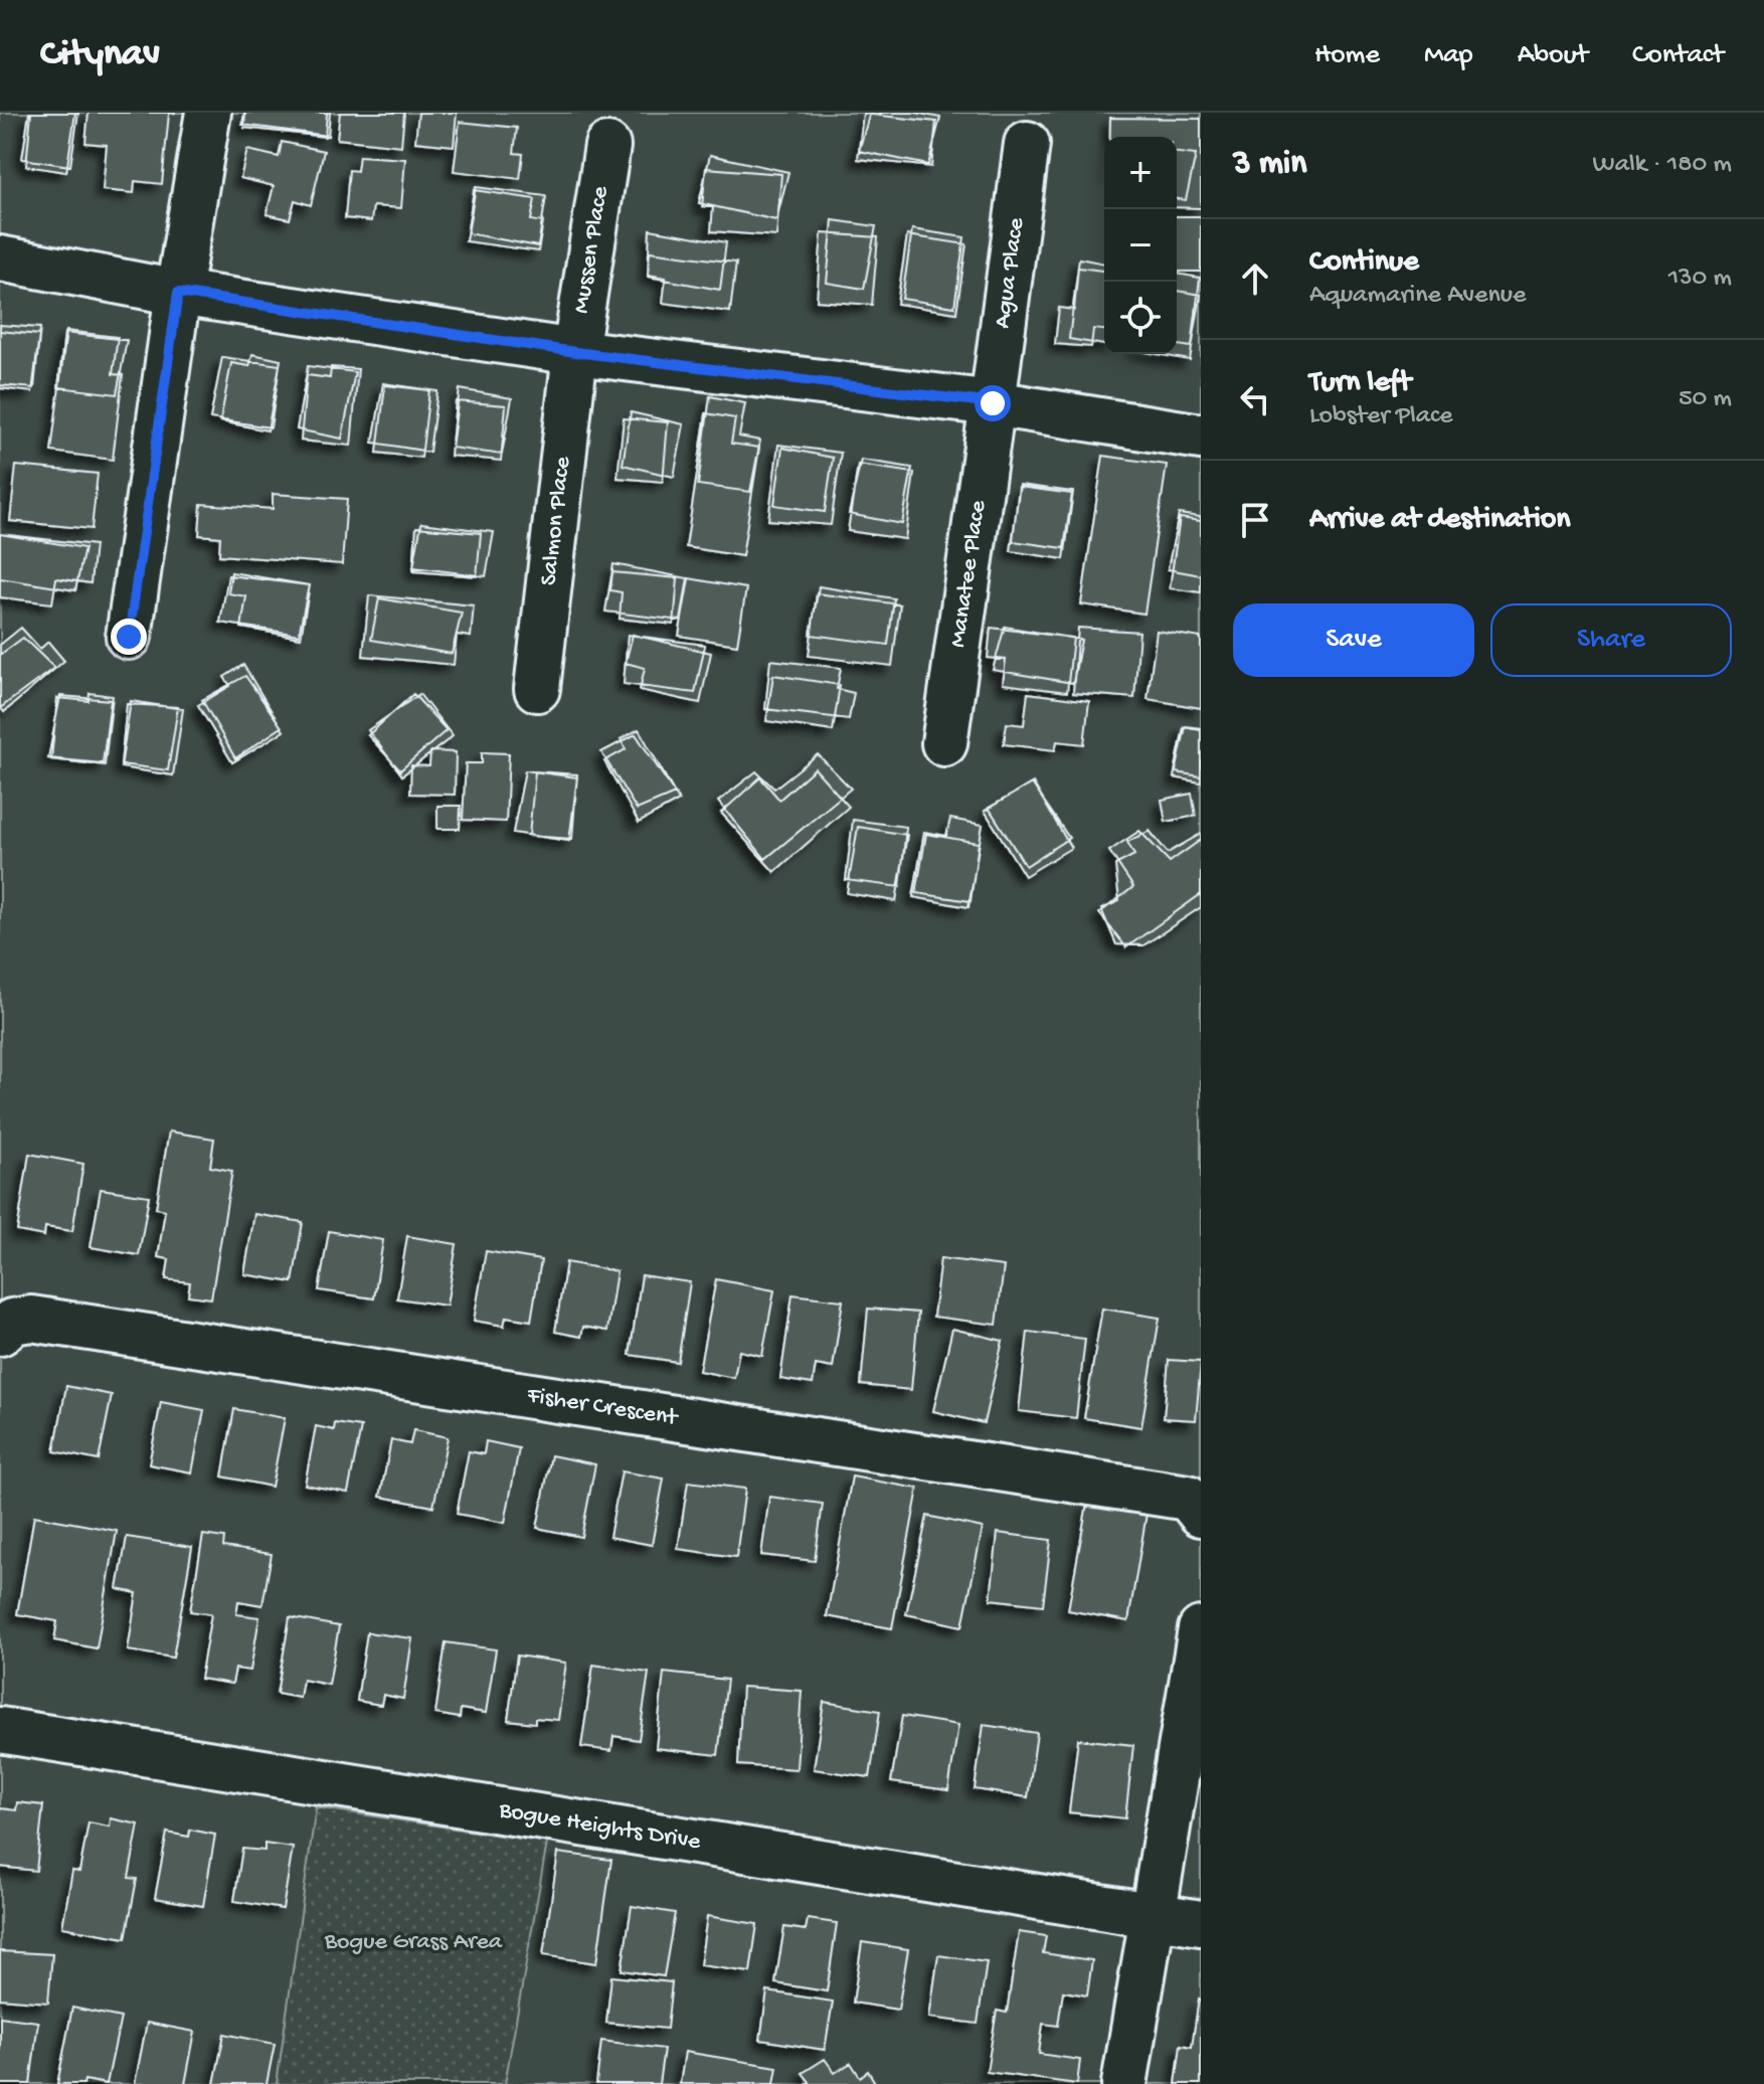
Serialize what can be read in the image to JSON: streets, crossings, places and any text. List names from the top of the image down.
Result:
{
  "streets": {
    "street": [
      "Mussen Place",
      "Agua Place",
      "Salmon Place",
      "Manatee Place",
      "Fisher Crescent",
      "Bogue Heights Drive"
    ]
  },
  "crossings": [
    ["Mussen Place", "Salmon Place"],
    ["Agua Place", "Manatee Place"]
  ],
  "parks": ["Bogue Grass Area"],
  "page": {
    "header": "Citynav",
    "nav": [
      "Home",
      "Map",
      "About",
      "Contact"
    ],
    "heading": ["3 min", "Walk · 180 m"],
    "map_buttons": ["+", "−"],
    "list": [
      ["Continue", "Aquamarine Avenue", "130 m"],
      ["Turn left", "Lobster Place", "50 m"],
      "Arrive at destination"
    ],
    "buttons": ["Save", "Share"]
  }
}
